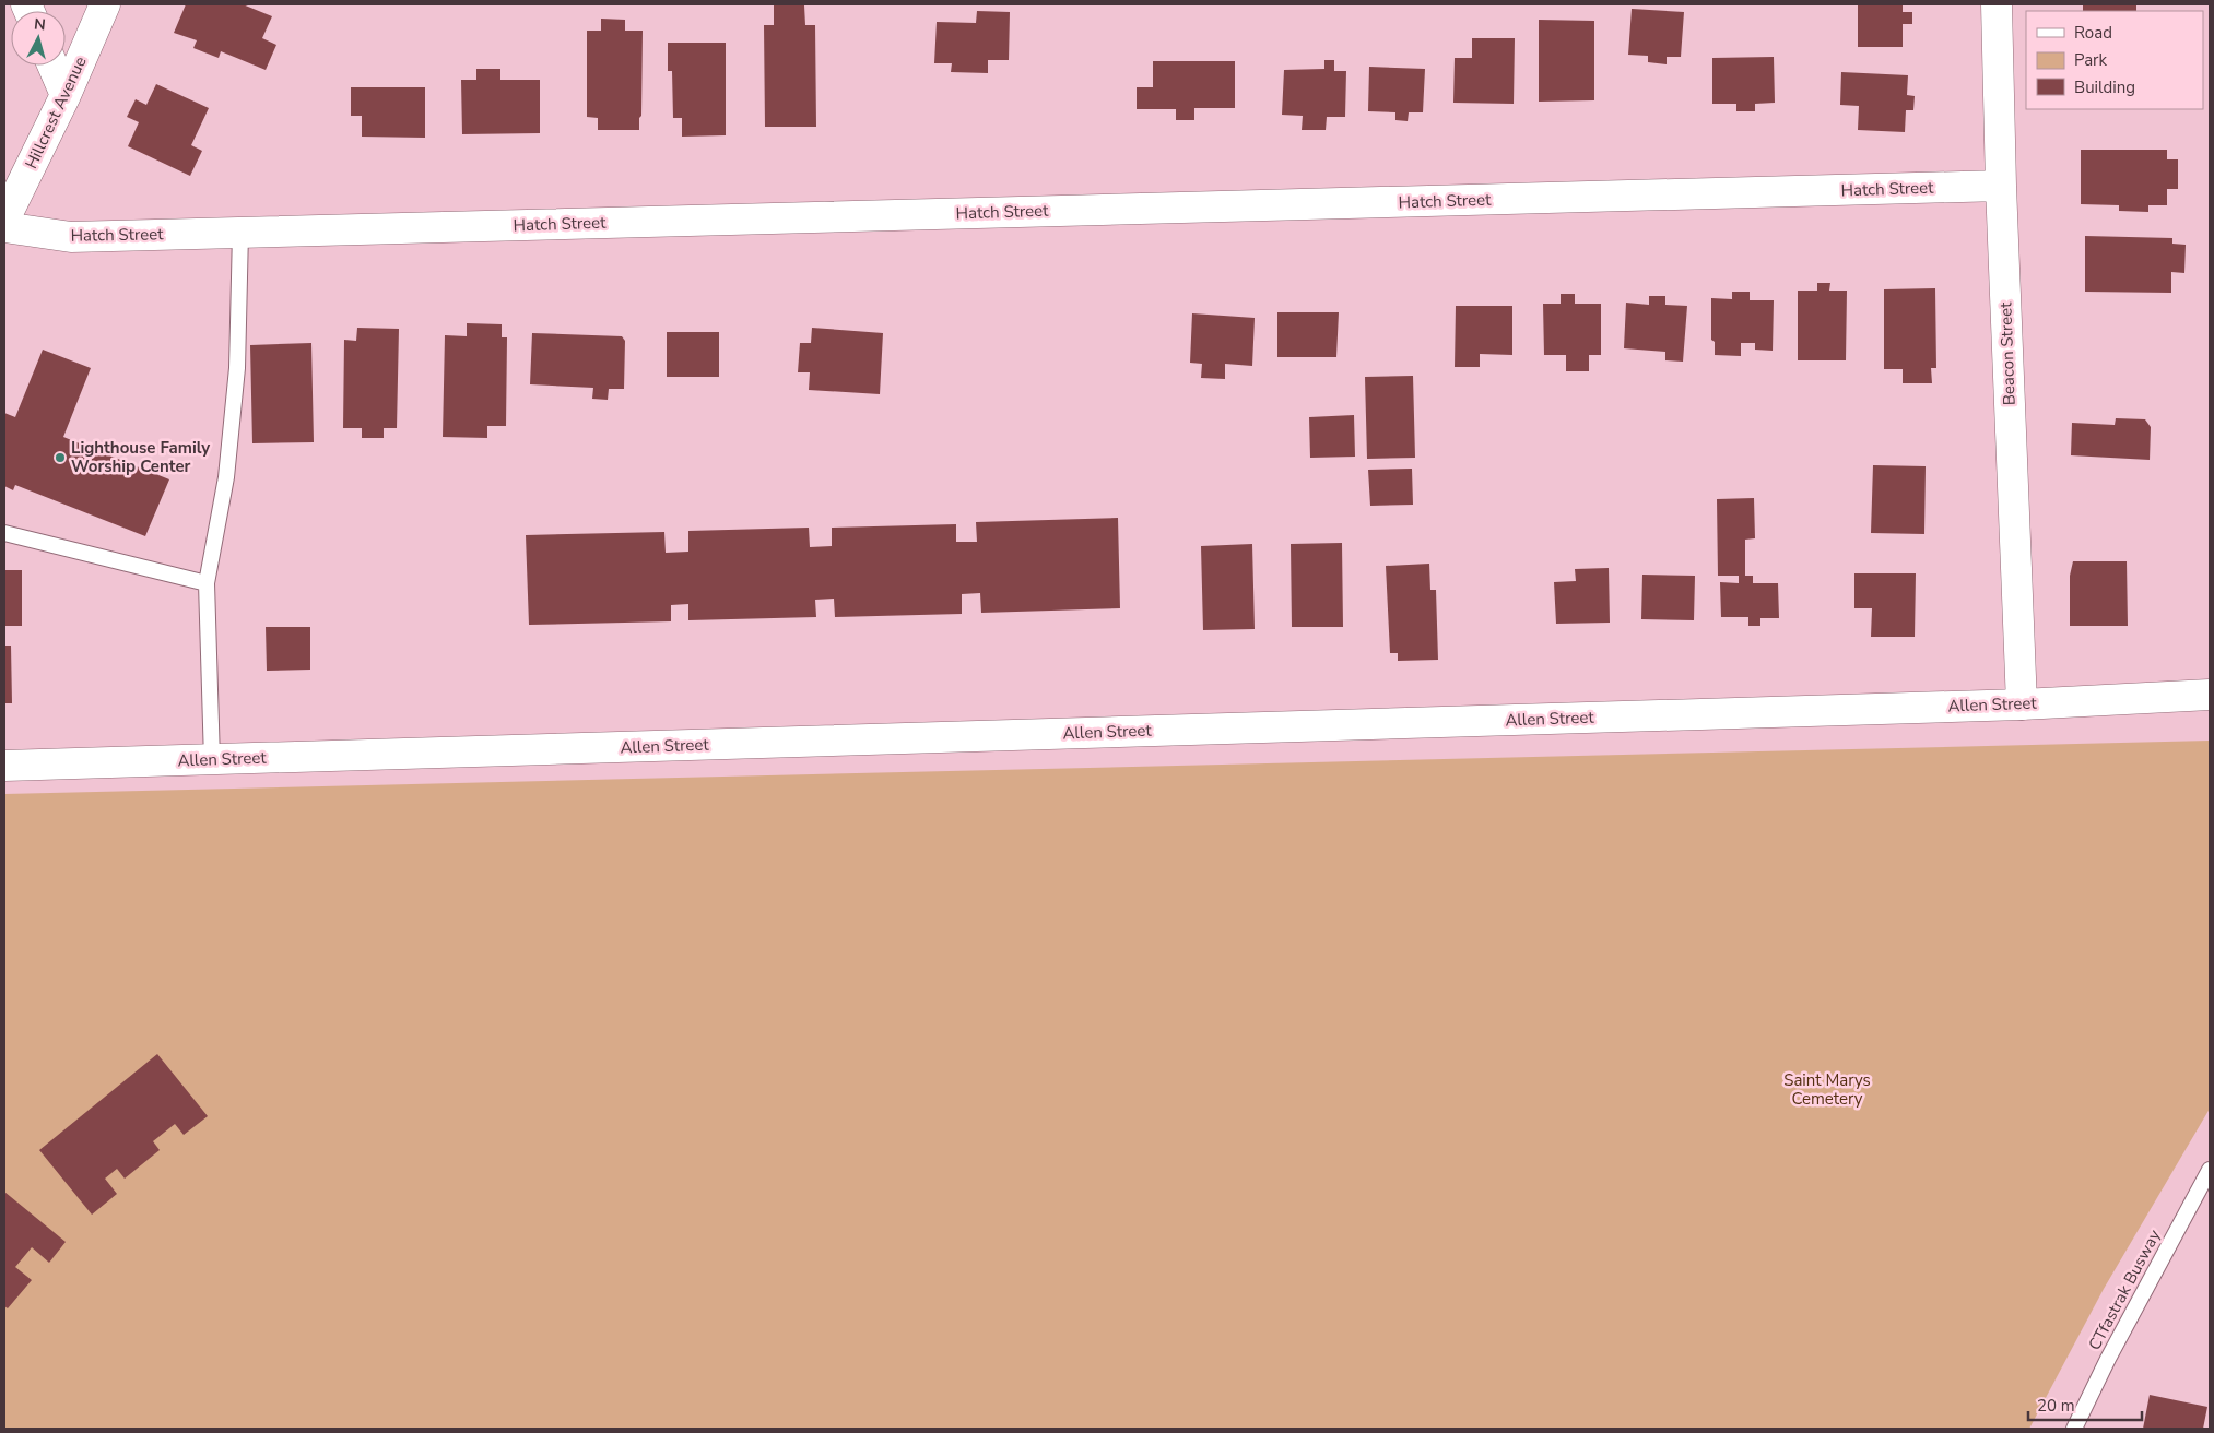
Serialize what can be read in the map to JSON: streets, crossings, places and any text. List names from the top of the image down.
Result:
{
  "streets": {
    "street": [
      "Hillcrest Avenue",
      "Hatch Street",
      "Beacon Street",
      "Allen Street"
    ],
    "lane": ["CTfastrak Busway"]
  },
  "crossings": [
    ["Hatch Street", "Beacon Street"],
    ["Beacon Street", "Allen Street"]
  ],
  "parks": ["Saint Marys Cemetery"],
  "places": ["Lighthouse Family Worship Center"],
  "legend": ["Road", "Park", "Building"],
  "scale_bar": "20 m",
  "north": "top"
}
